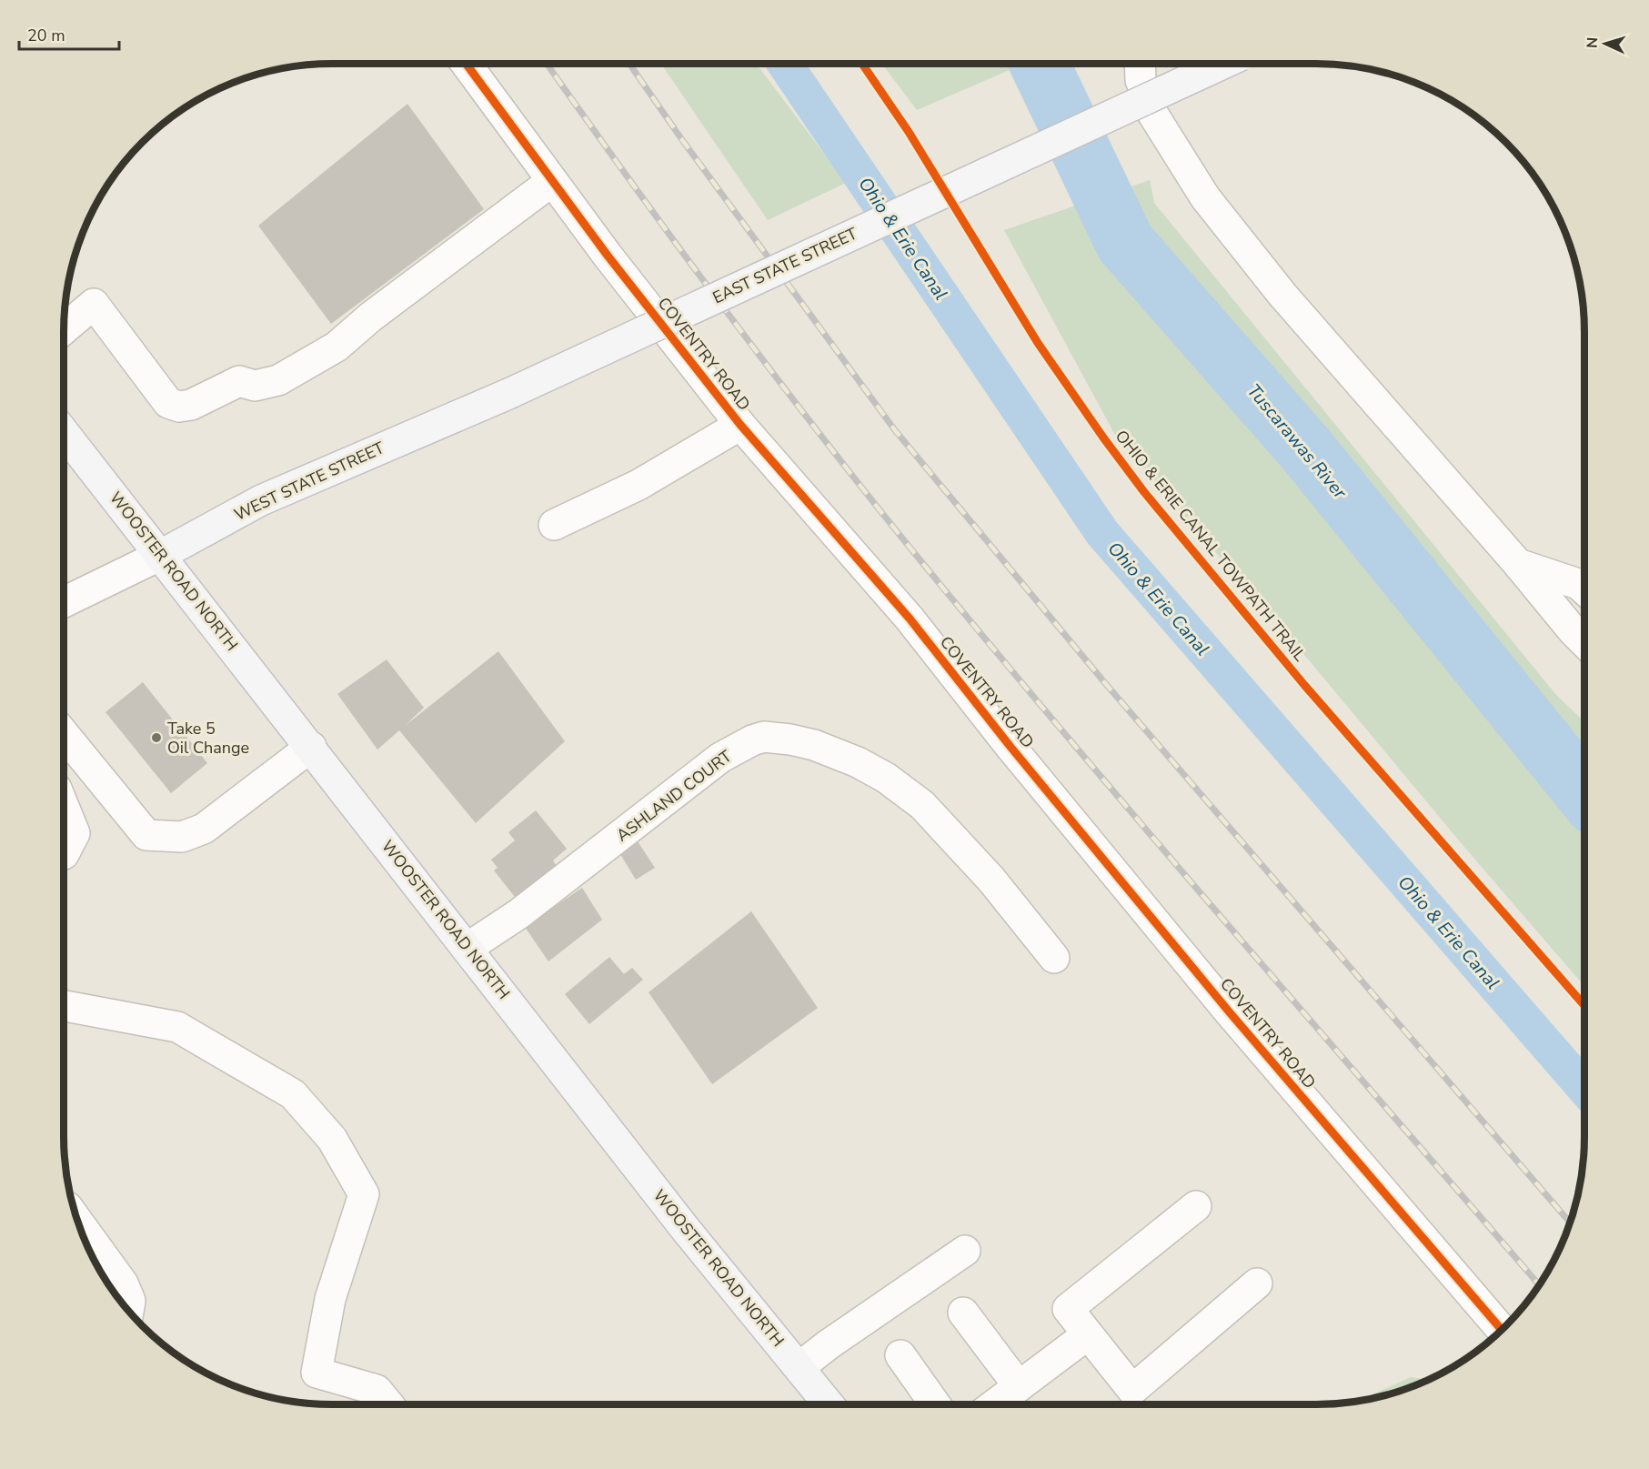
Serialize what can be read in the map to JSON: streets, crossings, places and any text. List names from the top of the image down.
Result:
{
  "streets": {
    "main road": ["EAST STATE STREET", "WEST STATE STREET", "WOOSTER ROAD NORTH"],
    "street": ["COVENTRY ROAD", "ASHLAND COURT"],
    "cycle path": ["OHIO & ERIE CANAL TOWPATH TRAIL"]
  },
  "crossings": [
    ["EAST STATE STREET", "WEST STATE STREET"],
    ["WEST STATE STREET", "WOOSTER ROAD NORTH"],
    ["WOOSTER ROAD NORTH", "ASHLAND COURT"]
  ],
  "water": ["Ohio & Erie Canal", "Tuscarawas River"],
  "places": ["Take 5 Oil Change"],
  "scale_bar": "20 m",
  "north": "left"
}
